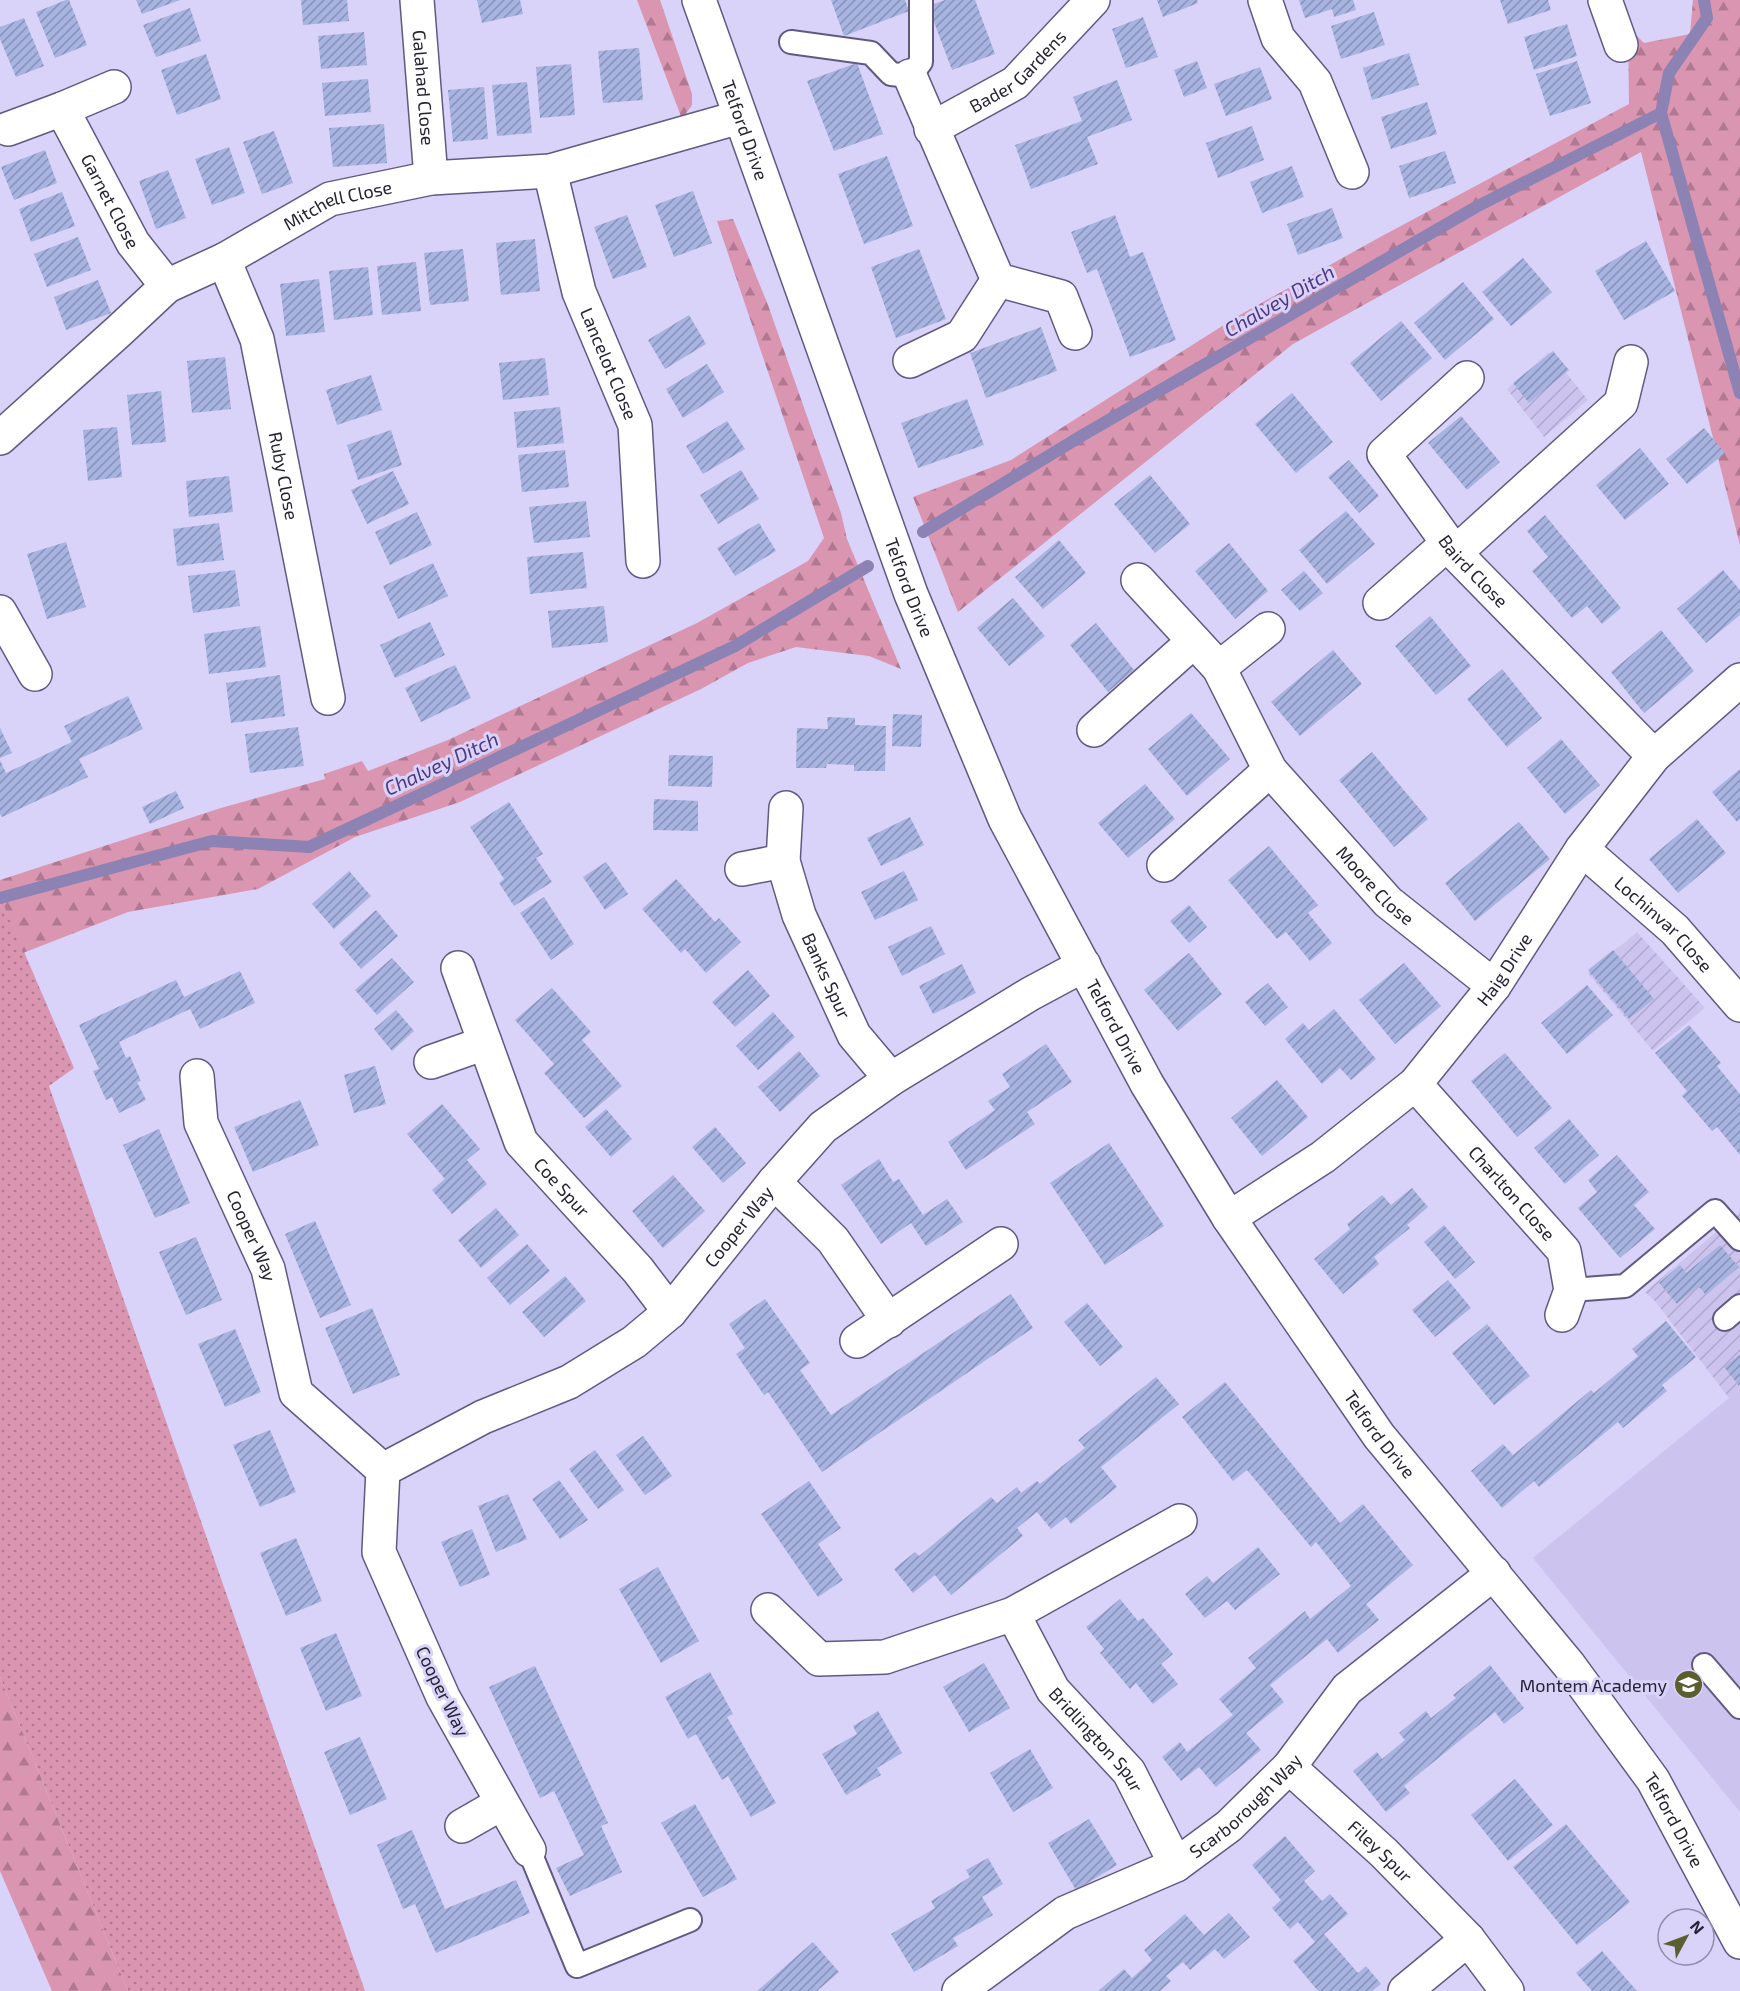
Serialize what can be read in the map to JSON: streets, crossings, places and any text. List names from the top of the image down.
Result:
{
  "streets": {
    "street": [
      "Bader Gardens",
      "Galahad Close",
      "Telford Drive",
      "Garnet Close",
      "Mitchell Close",
      "Lancelot Close",
      "Ruby Close",
      "Baird Close",
      "Moore Close",
      "Lochinvar Close",
      "Haig Drive",
      "Banks Spur",
      "Coe Spur",
      "Charlton Close",
      "Cooper Way",
      "Bridlington Spur",
      "Scarborough Way",
      "Filey Spur"
    ]
  },
  "crossings": [
    ["Galahad Close", "Mitchell Close"],
    ["Telford Drive", "Mitchell Close"],
    ["Telford Drive", "Haig Drive"],
    ["Telford Drive", "Cooper Way"],
    ["Telford Drive", "Scarborough Way"],
    ["Garnet Close", "Mitchell Close"],
    ["Mitchell Close", "Lancelot Close"],
    ["Mitchell Close", "Ruby Close"],
    ["Baird Close", "Haig Drive"],
    ["Moore Close", "Haig Drive"],
    ["Lochinvar Close", "Haig Drive"],
    ["Haig Drive", "Charlton Close"],
    ["Banks Spur", "Cooper Way"],
    ["Coe Spur", "Cooper Way"],
    ["Bridlington Spur", "Scarborough Way"],
    ["Scarborough Way", "Filey Spur"]
  ],
  "water": ["Chalvey Ditch"],
  "places": {
    "school or university": ["Montem Academy"]
  },
  "north": "top right"
}
